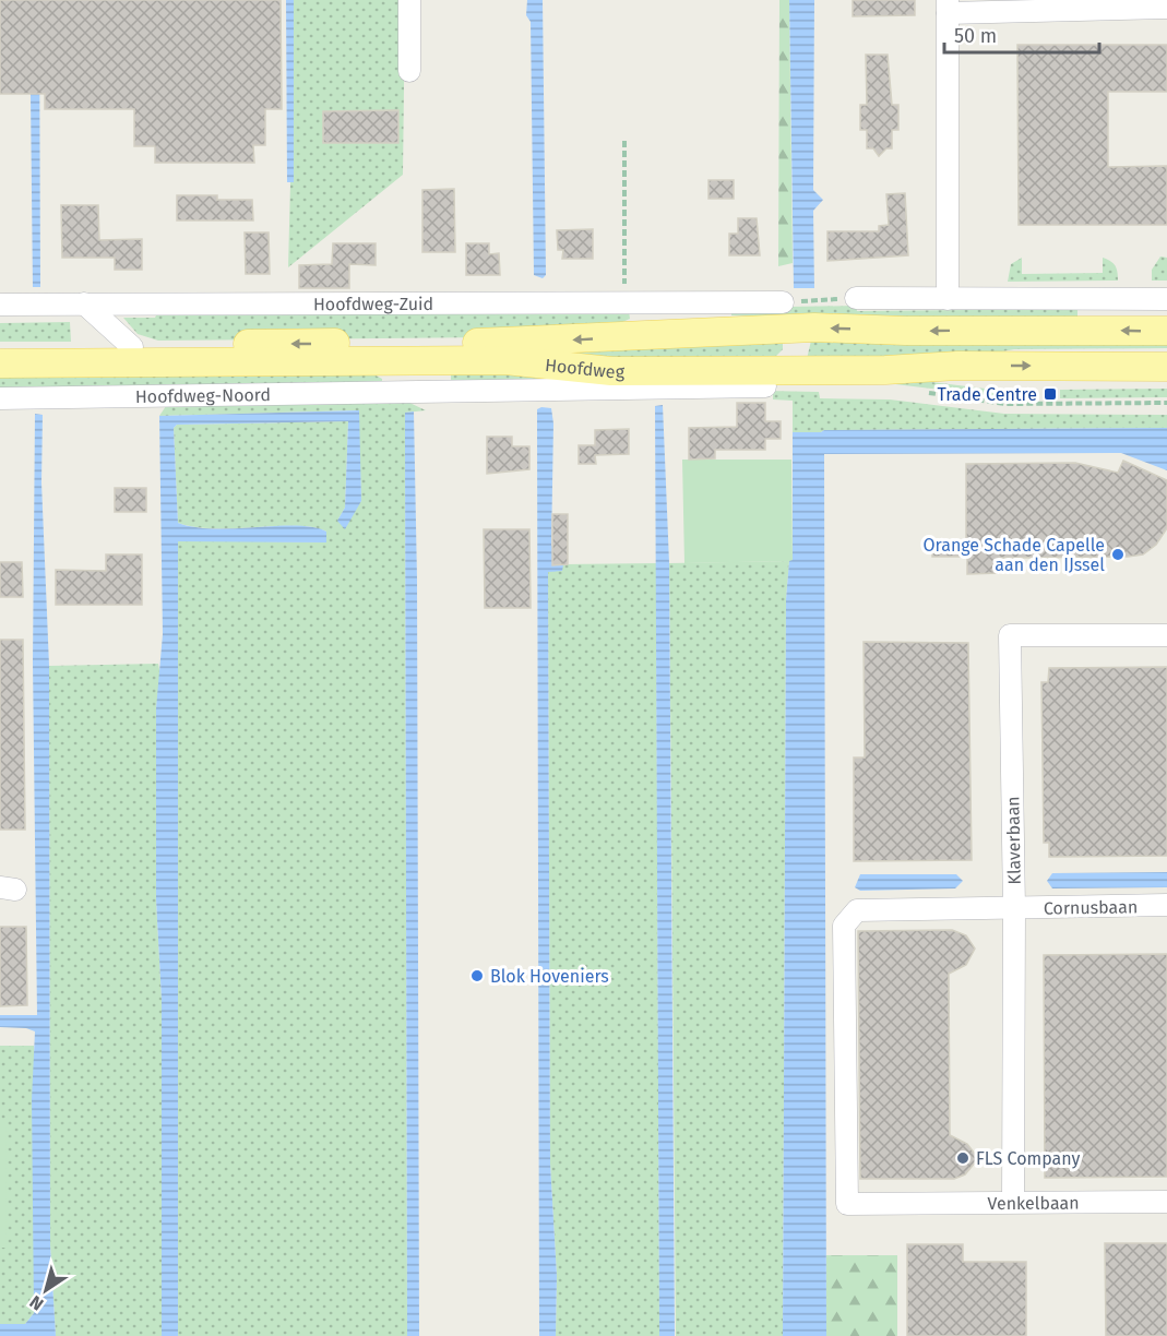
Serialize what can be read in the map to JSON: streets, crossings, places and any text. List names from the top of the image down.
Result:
{
  "streets": {
    "main road": ["Hoofdweg"],
    "street": [
      "Hoofdweg-Zuid",
      "Hoofdweg-Noord",
      "Klaverbaan",
      "Cornusbaan",
      "Venkelbaan"
    ]
  },
  "crossings": [
    ["Hoofdweg", "Hoofdweg-Noord"],
    ["Klaverbaan", "Cornusbaan"],
    ["Klaverbaan", "Venkelbaan"],
    ["Cornusbaan", "Venkelbaan"]
  ],
  "places": {
    "transit": ["Trade Centre"],
    "other": ["Orange Schade Capelle aan den IJssel", "Blok Hoveniers", "FLS Company"]
  },
  "scale_bar": "50 m",
  "north": "bottom left"
}
